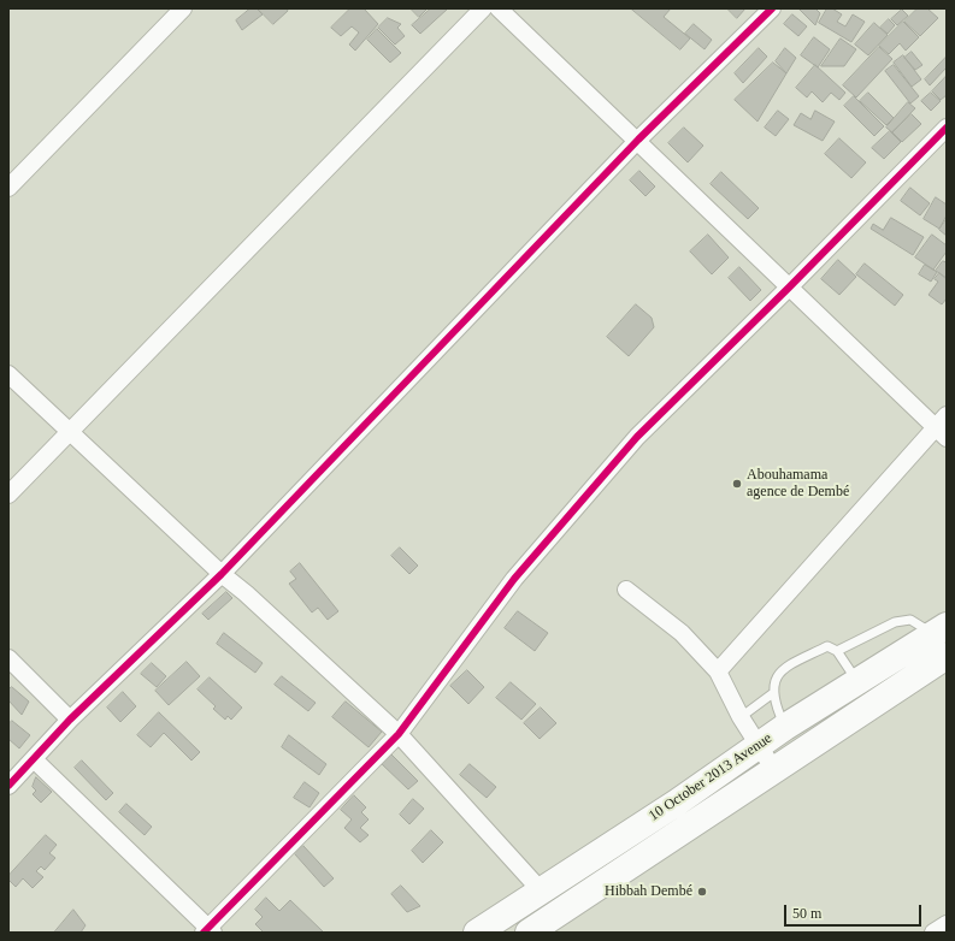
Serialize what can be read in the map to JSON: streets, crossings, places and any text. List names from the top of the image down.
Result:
{
  "streets": {
    "highway": ["10 October 2013 Avenue"]
  },
  "places": ["Abouhamama agence de Dembé", "Hibbah Dembé"],
  "scale_bar": "50 m"
}
